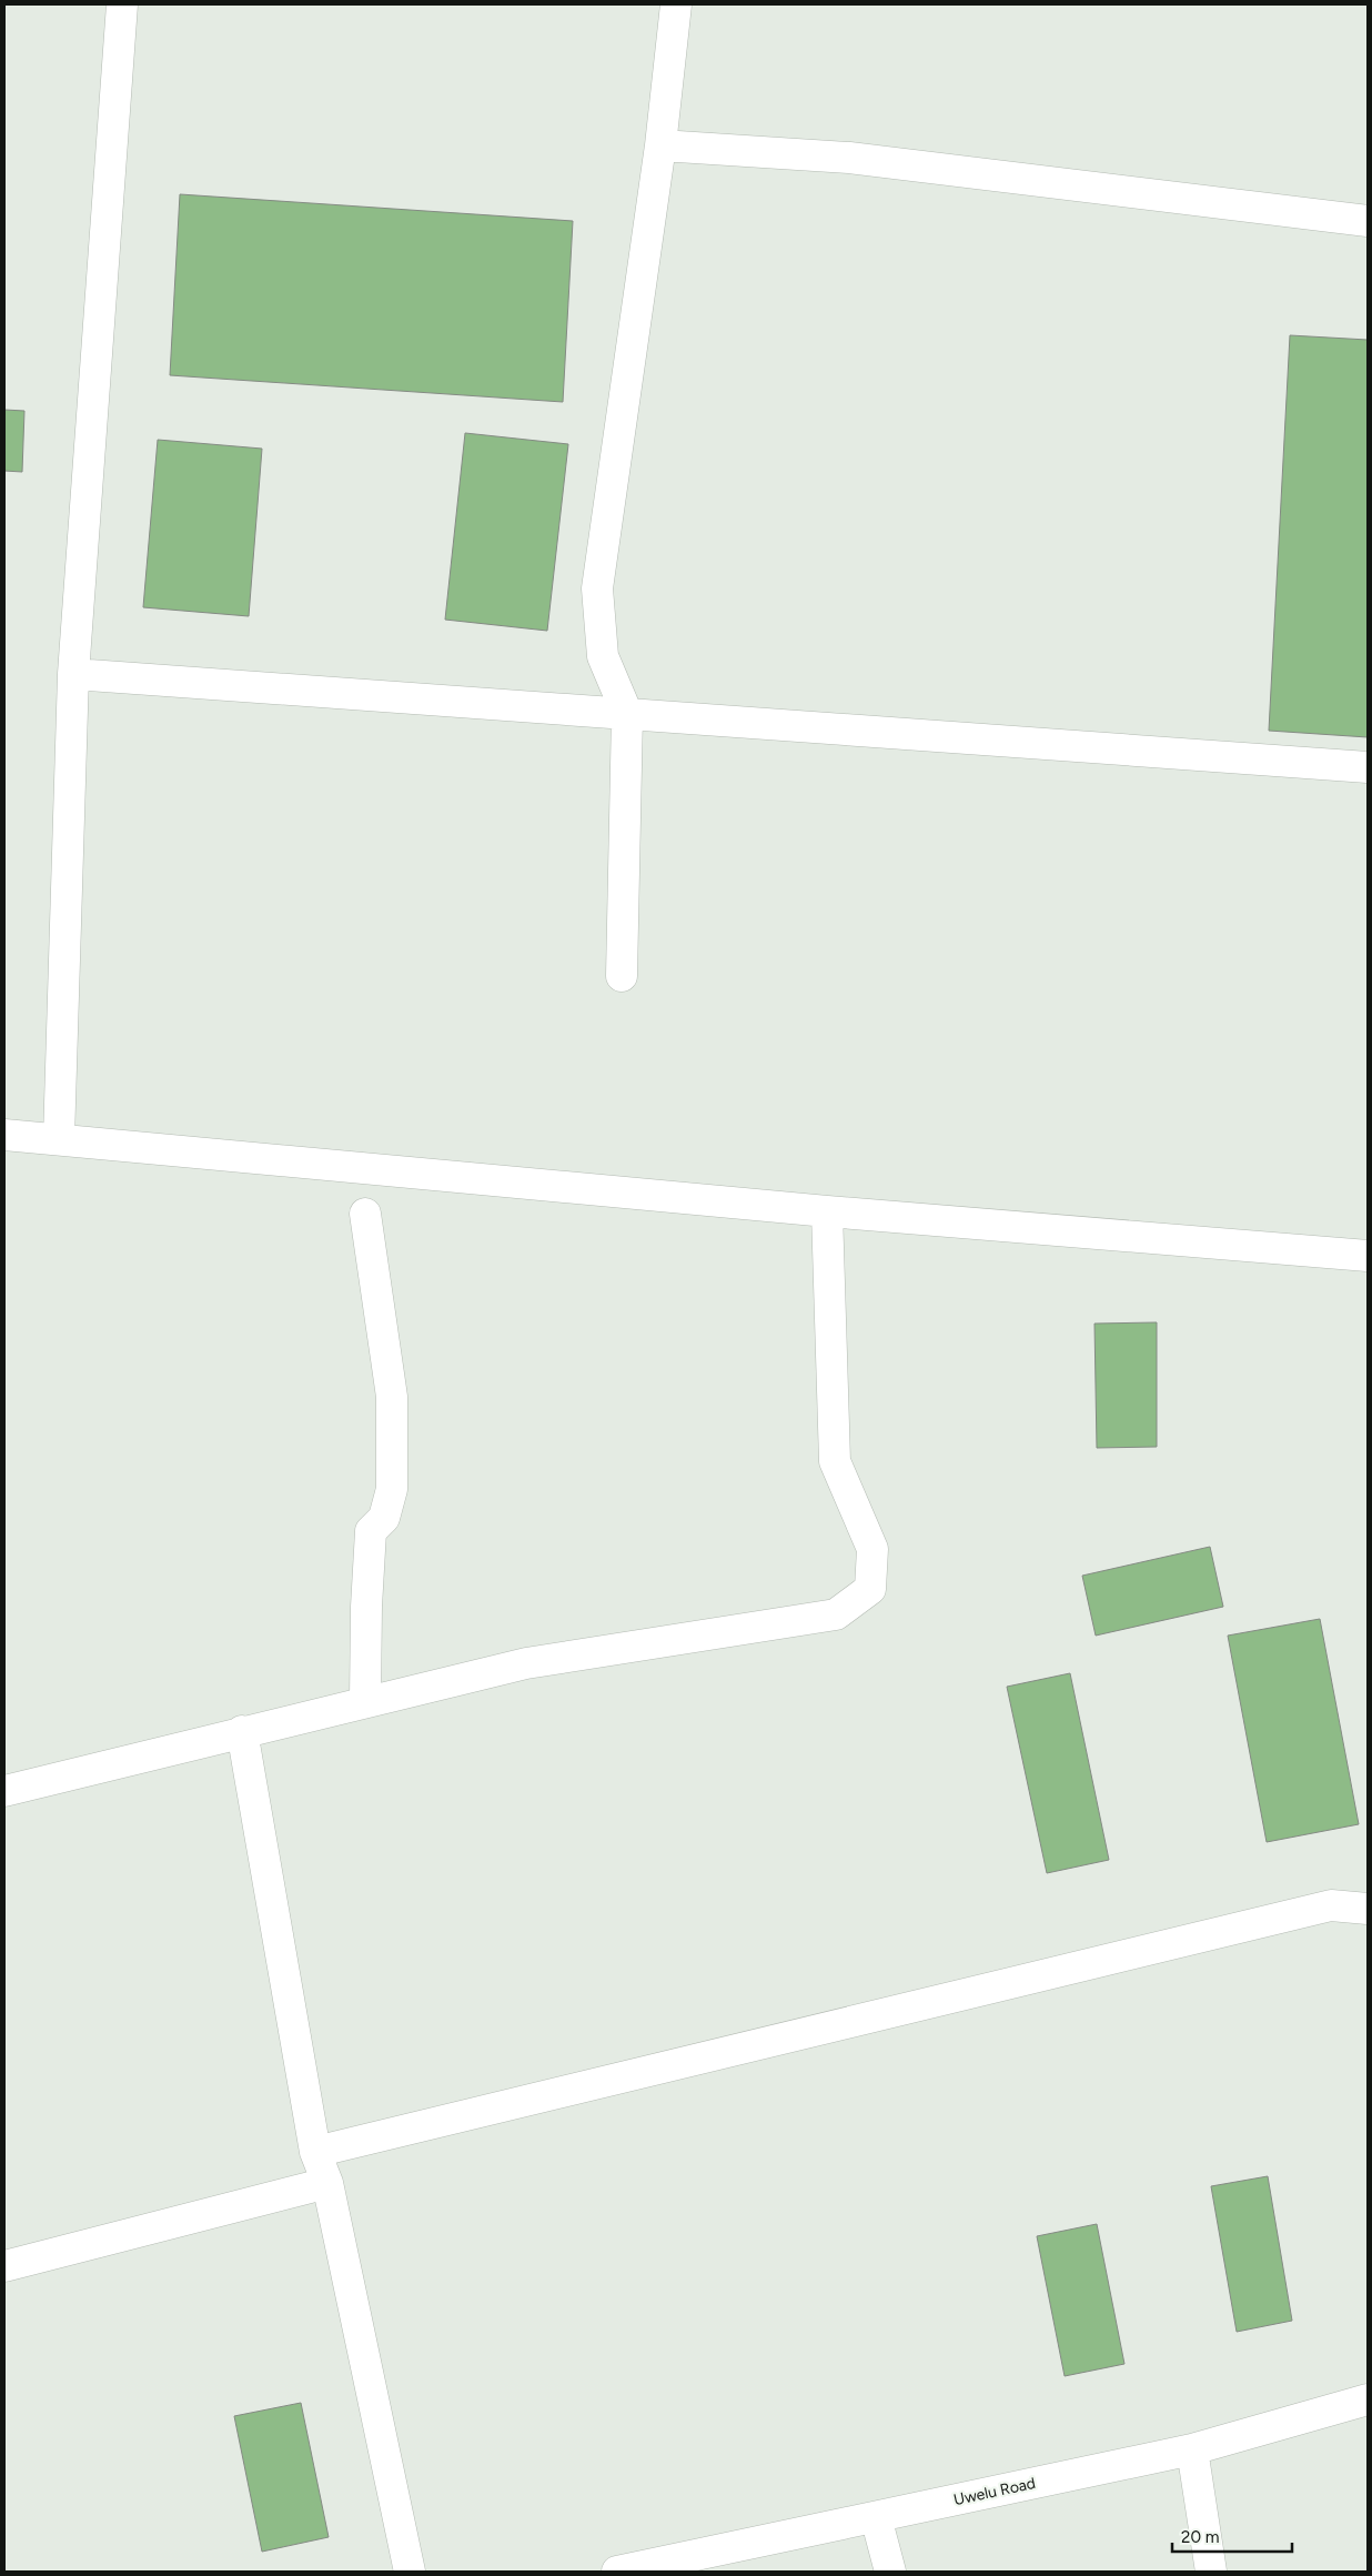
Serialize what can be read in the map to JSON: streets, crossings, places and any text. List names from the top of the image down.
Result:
{
  "streets": {
    "street": ["Uwelu Road"]
  },
  "scale_bar": "20 m"
}
